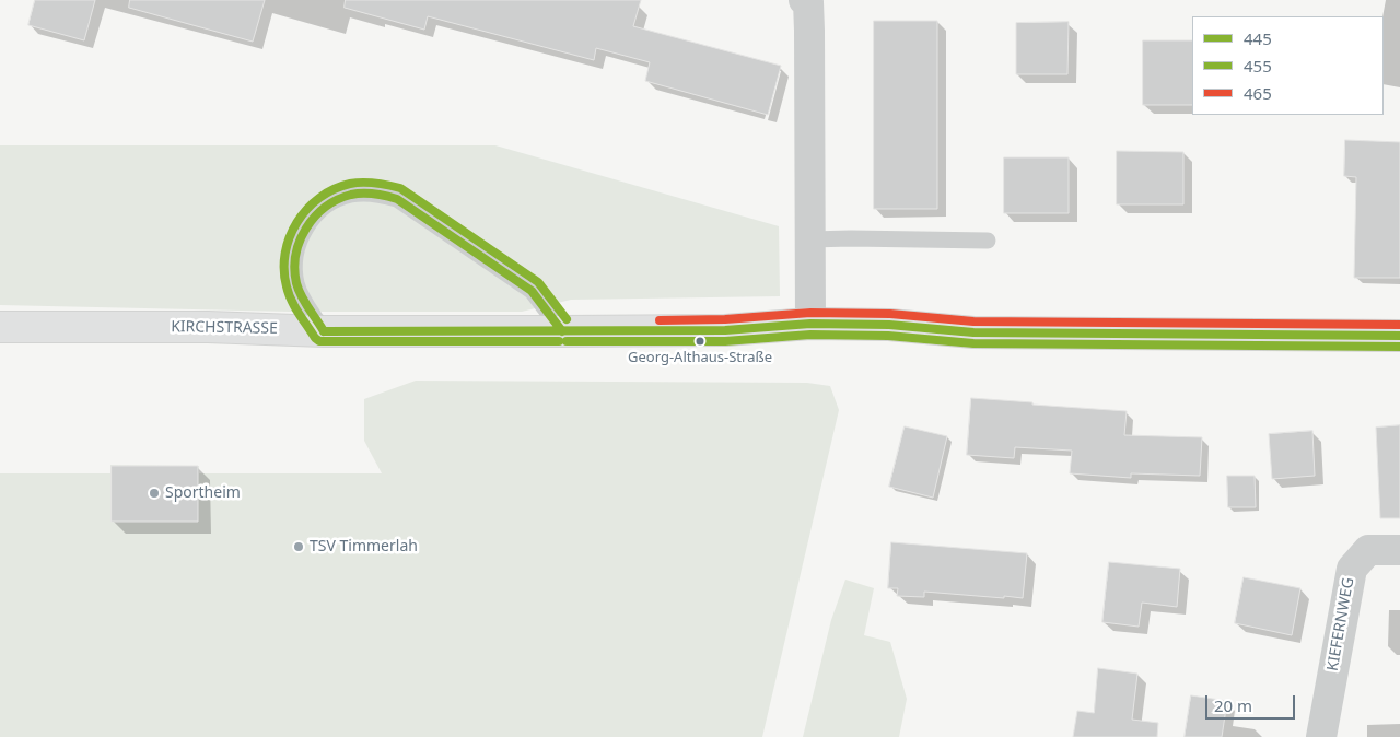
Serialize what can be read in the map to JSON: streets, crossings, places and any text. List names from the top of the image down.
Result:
{
  "streets": {
    "street": ["KIRCHSTRASSE", "KIEFERNWEG"]
  },
  "places": ["Georg-Althaus-Straße", "Sportheim", "TSV Timmerlah"],
  "lines": ["transit line 455", "transit line 445", "transit line 465"],
  "legend": ["445", "455", "465"],
  "scale_bar": "20 m"
}
